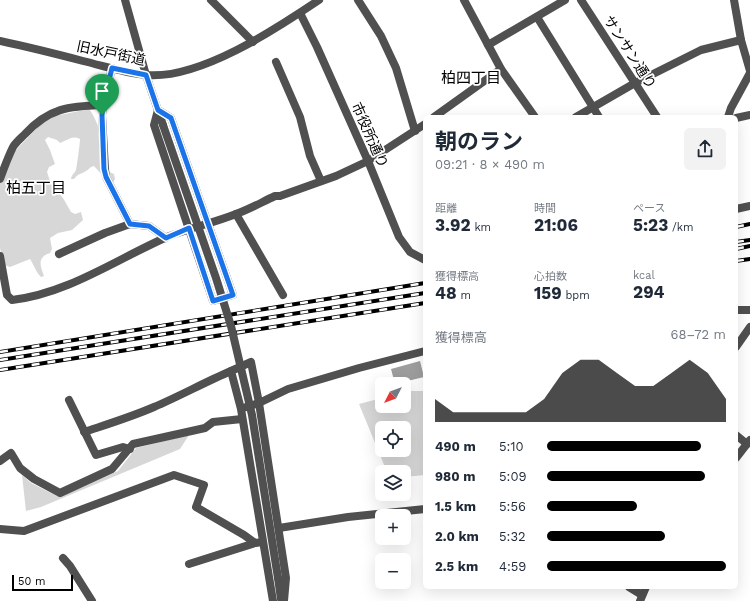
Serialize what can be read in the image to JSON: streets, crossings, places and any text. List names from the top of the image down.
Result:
{
  "streets": {
    "street": ["サンサン通り", "旧水戸街道", "市役所通り"]
  },
  "crossings": [
    ["旧水戸街道", "市役所通り"]
  ],
  "districts": ["柏四丁目", "柏五丁目"],
  "scale_bar": "50 m",
  "north": "bottom left",
  "page": {
    "heading": ["朝のラン", "09:21 · 8 × 490 m"],
    "stats": [
      ["距離", "3.92 km"],
      ["時間", "21:06"],
      ["ペース", "5:23 /km"],
      ["獲得標高", "48 m"],
      ["心拍数", "159 bpm"],
      ["kcal", "294"]
    ],
    "chart": ["獲得標高", "68–72 m"],
    "map_buttons": ["+", "−"],
    "list": [
      {
        "name": "490 m",
        "note": "5:10"
      },
      {
        "name": "980 m",
        "note": "5:09"
      },
      {
        "name": "1.5 km",
        "note": "5:56"
      },
      {
        "name": "2.0 km",
        "note": "5:32"
      },
      {
        "name": "2.5 km",
        "note": "4:59"
      }
    ],
    "scale": "50 m"
  }
}
